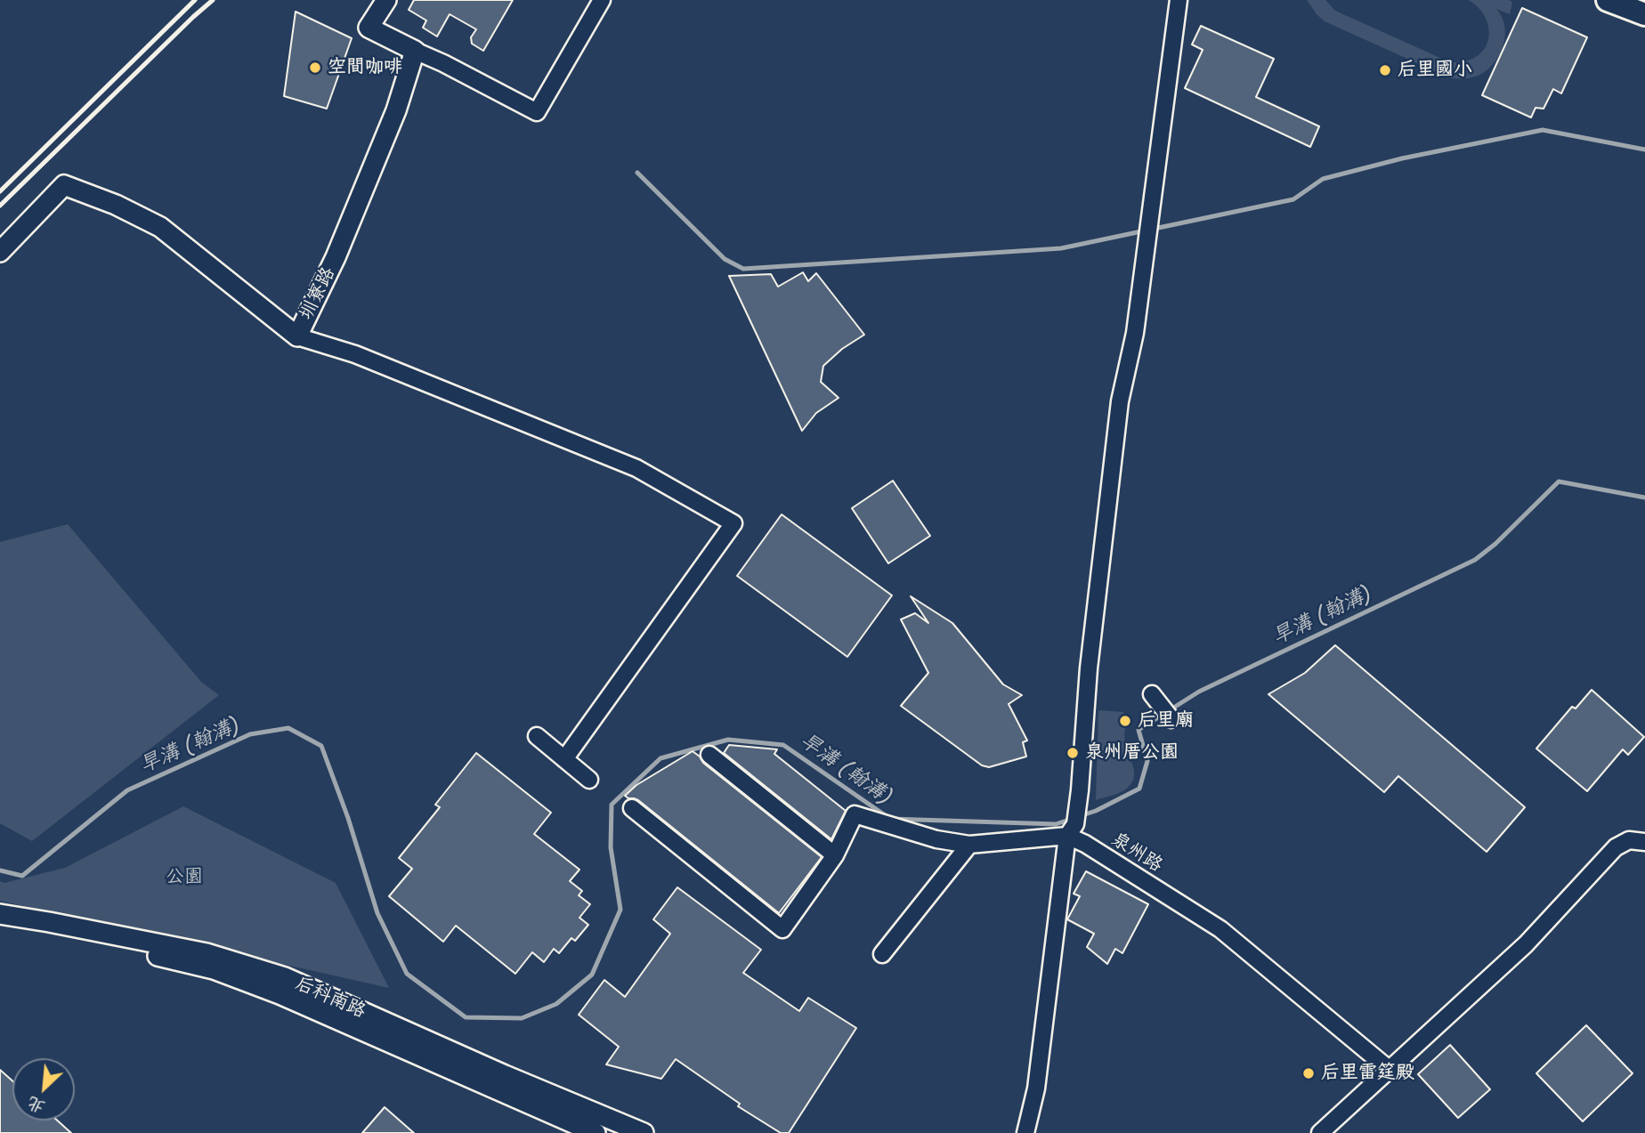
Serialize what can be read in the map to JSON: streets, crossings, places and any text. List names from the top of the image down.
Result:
{
  "streets": {
    "street": ["圳寮路", "泉州路", "后科南路"]
  },
  "water": ["旱溝 (翰溝)"],
  "parks": ["公園"],
  "places": [
    "空間咖啡",
    "后里國小",
    "后里廟",
    "泉州厝公園",
    "后里雷筳殿"
  ],
  "north": "bottom left"
}
